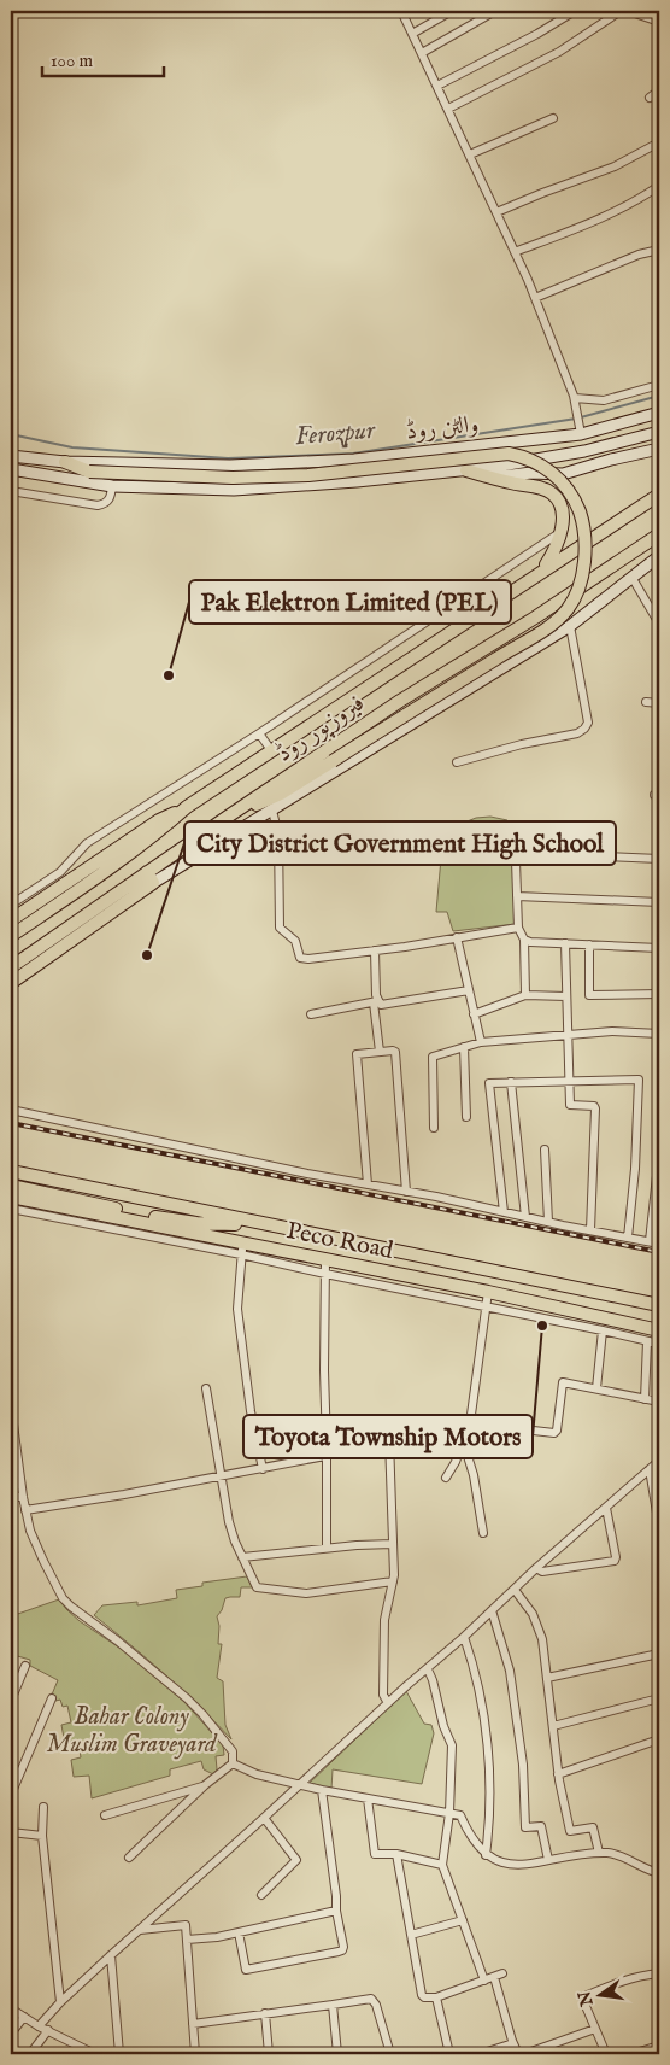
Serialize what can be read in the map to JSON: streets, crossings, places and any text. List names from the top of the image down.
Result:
{
  "streets": {
    "main road": ["والٹن روڈ", "فیروزپور روڈ", "Peco Road"]
  },
  "water": ["Ferozpur"],
  "parks": ["Bahar Colony Muslim Graveyard"],
  "places": ["Pak Elektron Limited (PEL)", "City District Government High School", "Toyota Township Motors"],
  "scale_bar": "100 m",
  "north": "left"
}
